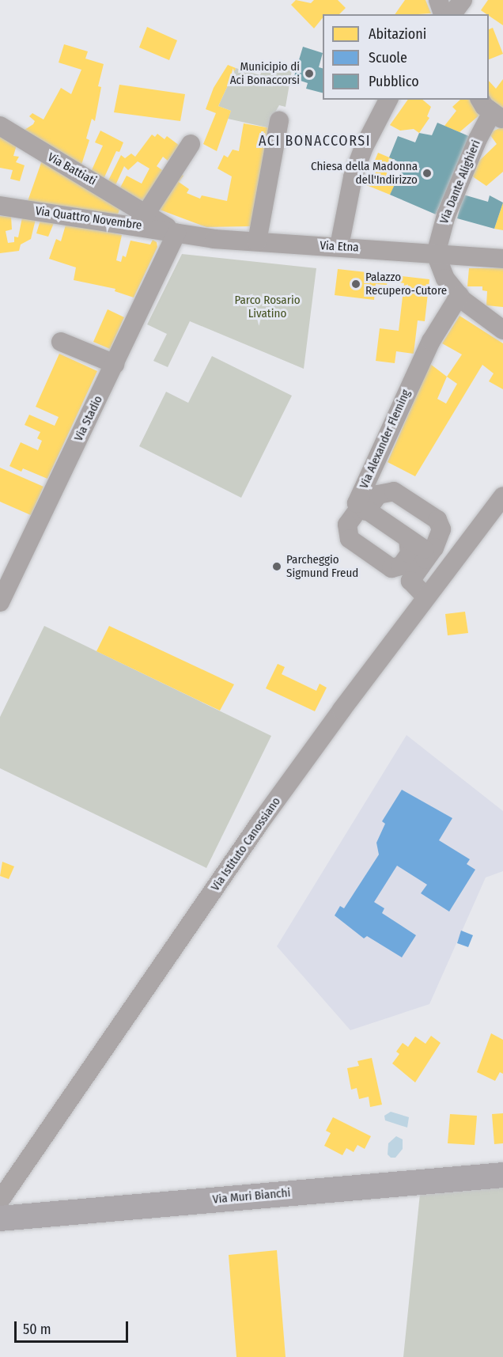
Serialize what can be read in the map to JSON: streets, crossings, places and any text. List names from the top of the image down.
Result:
{
  "streets": {
    "main road": ["Via Muri Bianchi"],
    "street": [
      "Via Battiati",
      "Via Dante Alighieri",
      "Via Quattro Novembre",
      "Via Etna",
      "Via Stadio",
      "Via Alexander Fleming",
      "Via Istituto Canossiano"
    ]
  },
  "crossings": [
    ["Via Battiati", "Via Quattro Novembre"],
    ["Via Dante Alighieri", "Via Etna"],
    ["Via Quattro Novembre", "Via Etna"],
    ["Via Quattro Novembre", "Via Stadio"],
    ["Via Etna", "Via Stadio"]
  ],
  "districts": ["ACI BONACCORSI"],
  "parks": ["Parco Rosario Livatino"],
  "places": [
    "Municipio di Aci Bonaccorsi",
    "Chiesa della Madonna dell'Indirizzo",
    "Palazzo Recupero-Cutore",
    "Parcheggio Sigmund Freud"
  ],
  "legend": ["Abitazioni", "Scuole", "Pubblico"],
  "scale_bar": "50 m"
}
